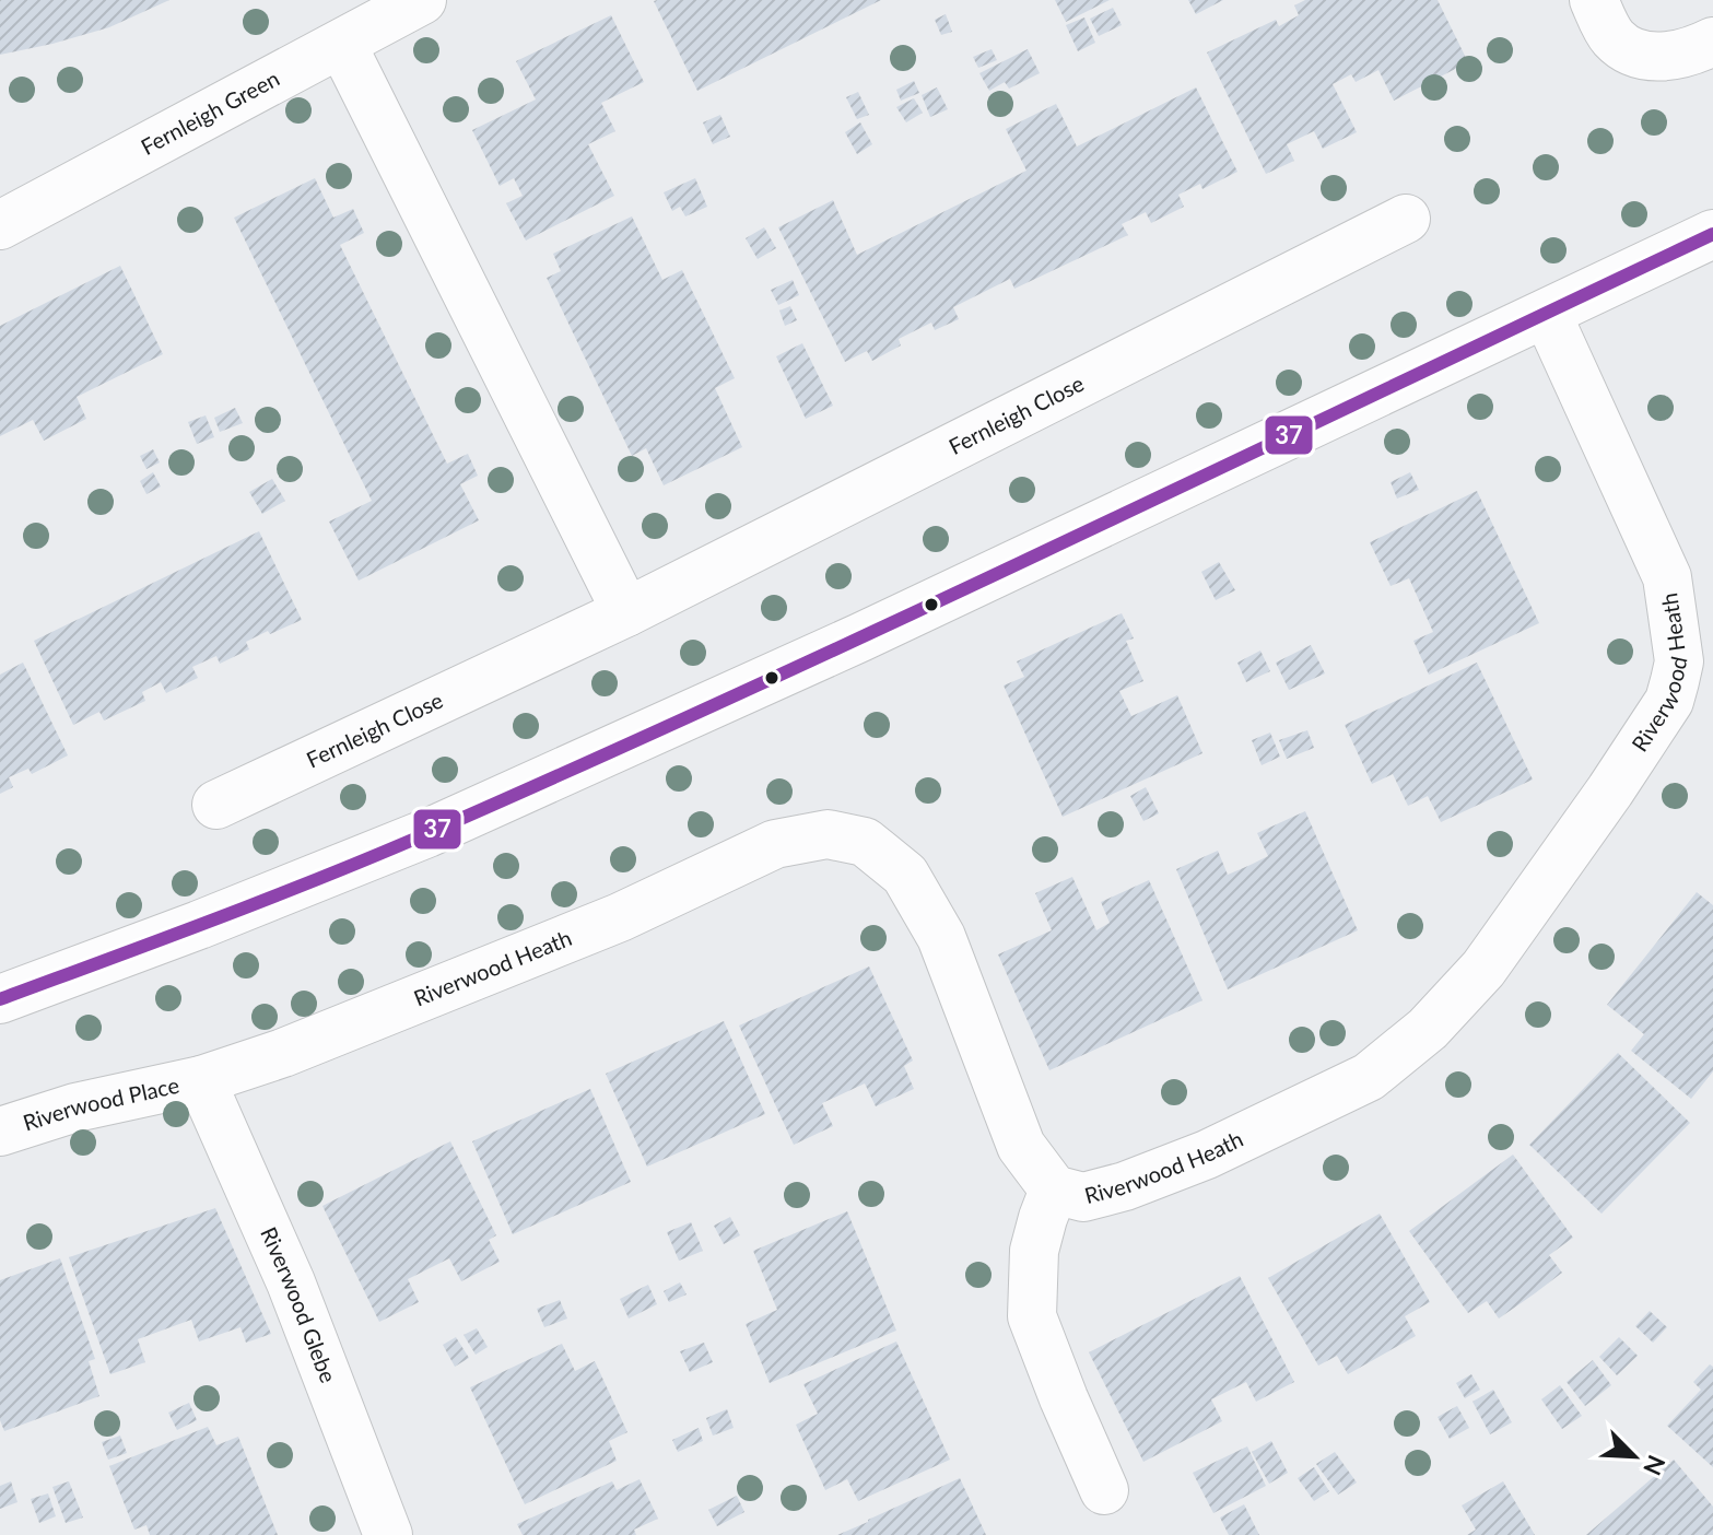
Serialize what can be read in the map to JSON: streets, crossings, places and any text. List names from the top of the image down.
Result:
{
  "streets": {
    "street": [
      "Fernleigh Green",
      "Fernleigh Close",
      "Riverwood Heath",
      "Riverwood Place",
      "Riverwood Glebe"
    ]
  },
  "crossings": [
    ["Riverwood Heath", "Riverwood Place"],
    ["Riverwood Heath", "Riverwood Glebe"],
    ["Riverwood Place", "Riverwood Glebe"]
  ],
  "lines": ["transit line 37"],
  "north": "bottom right"
}
